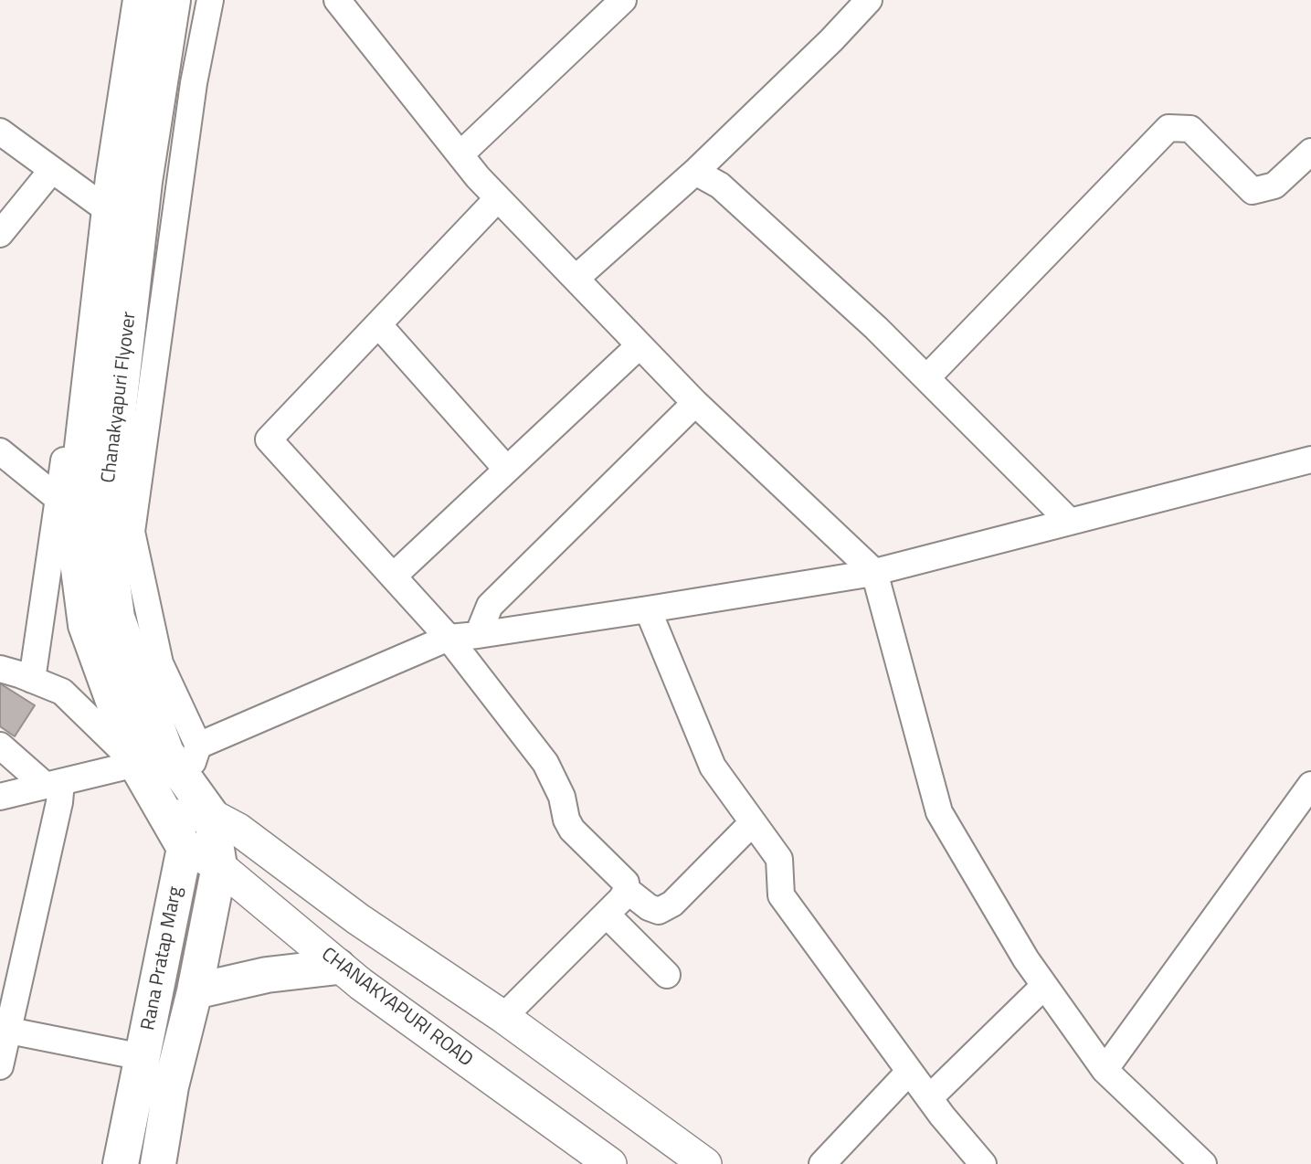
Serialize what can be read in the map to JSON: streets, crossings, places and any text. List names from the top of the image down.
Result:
{
  "streets": {
    "main road": ["Chanakyapuri Flyover", "Rana Pratap Marg"],
    "street": ["CHANAKYAPURI ROAD"]
  },
  "crossings": [
    ["Chanakyapuri Flyover", "Rana Pratap Marg"],
    ["Rana Pratap Marg", "CHANAKYAPURI ROAD"]
  ]
}
